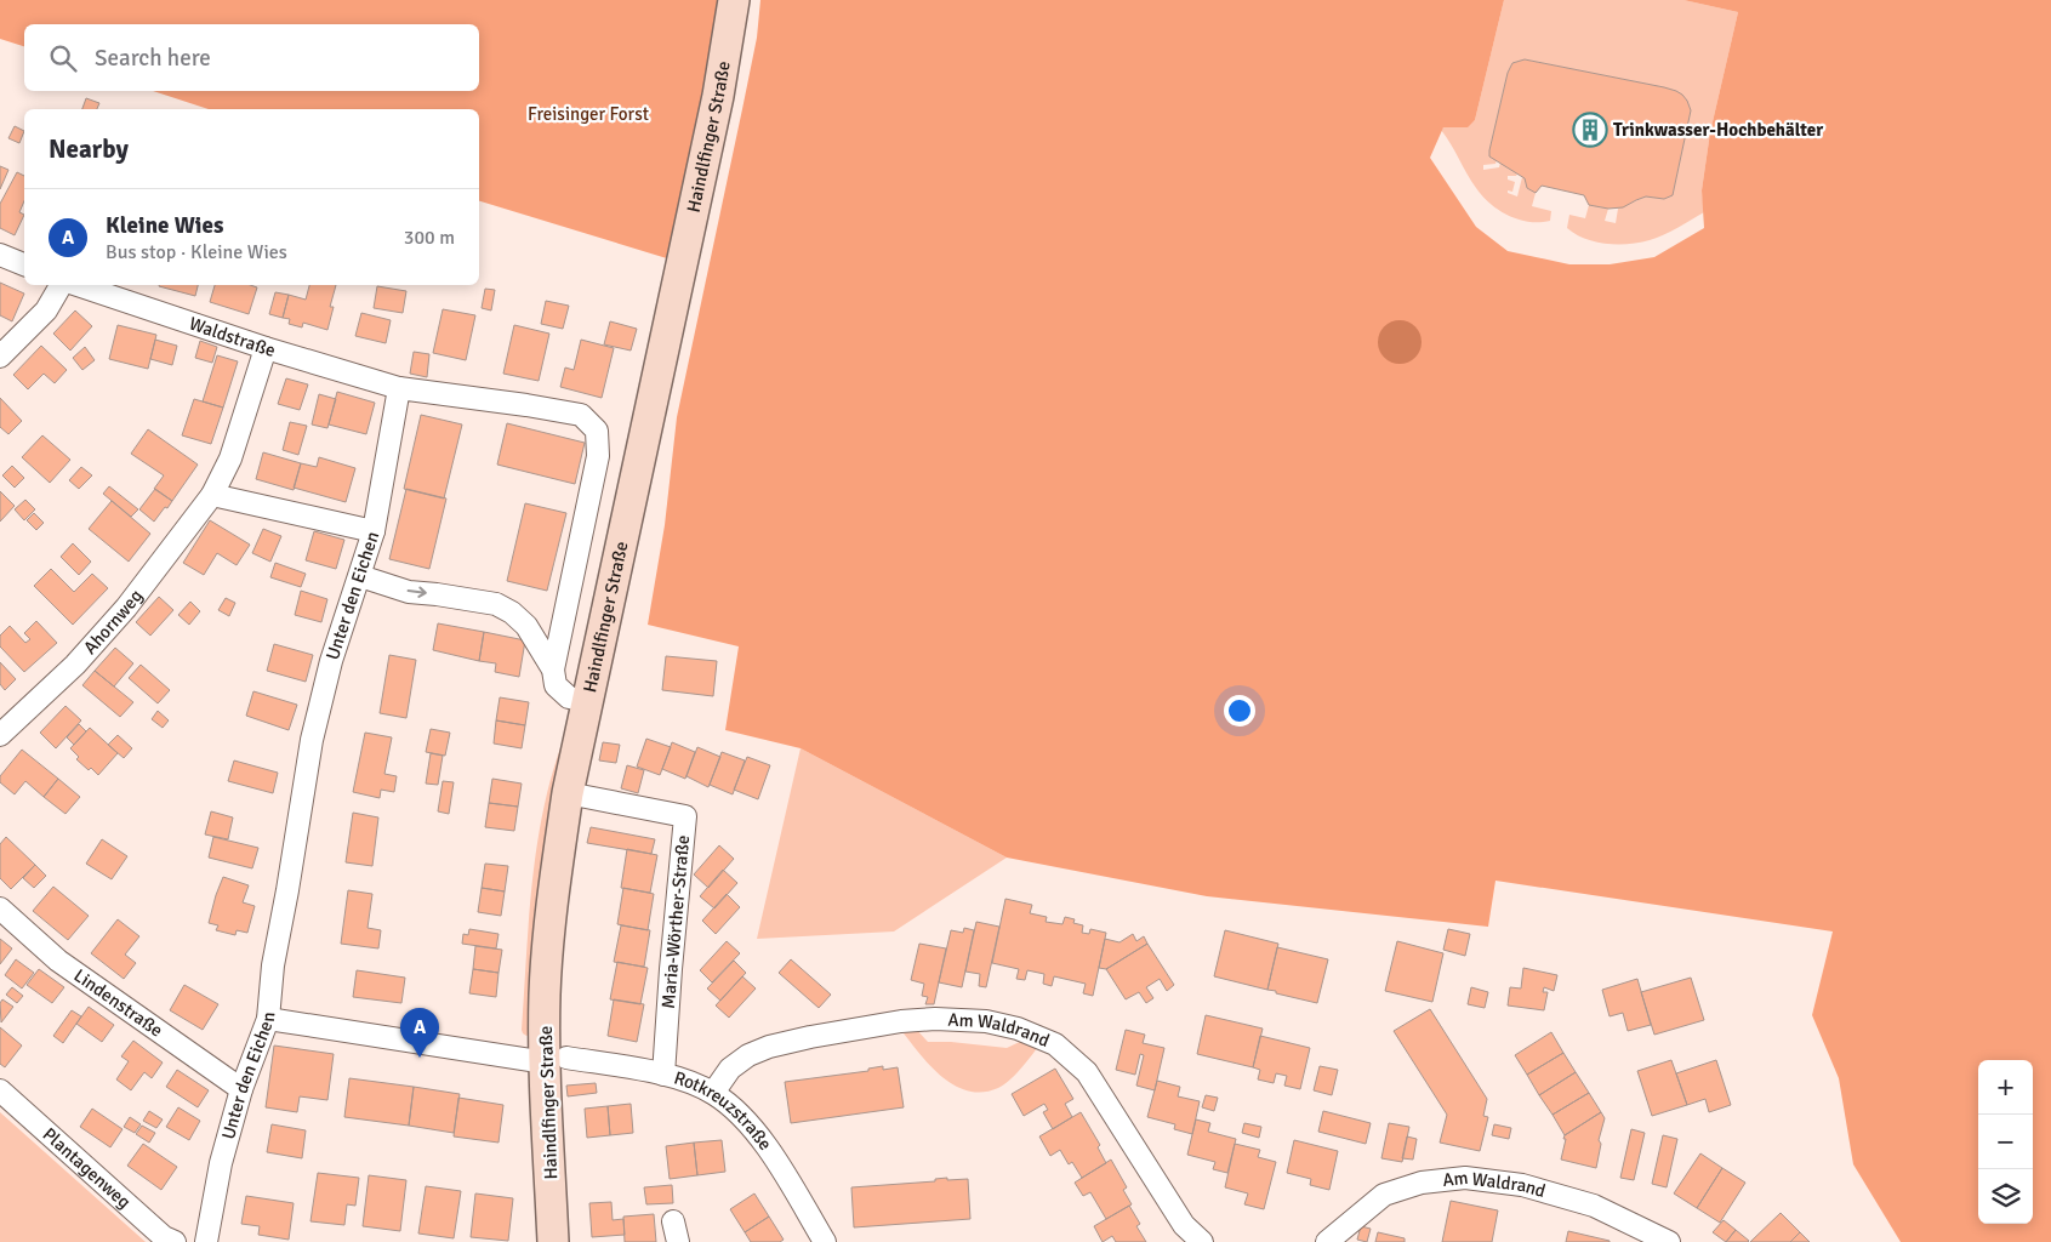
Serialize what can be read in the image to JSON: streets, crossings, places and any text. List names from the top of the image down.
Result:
{
  "streets": {
    "street": [
      "Haindlfinger Straße",
      "Waldstraße",
      "Unter den Eichen",
      "Ahornweg",
      "Maria-Wörther-Straße",
      "Lindenstraße",
      "Am Waldrand",
      "Rotkreuzstraße",
      "Plantagenweg"
    ]
  },
  "crossings": [
    ["Haindlfinger Straße", "Maria-Wörther-Straße"],
    ["Haindlfinger Straße", "Rotkreuzstraße"],
    ["Waldstraße", "Unter den Eichen"],
    ["Waldstraße", "Ahornweg"],
    ["Unter den Eichen", "Lindenstraße"],
    ["Unter den Eichen", "Rotkreuzstraße"],
    ["Maria-Wörther-Straße", "Rotkreuzstraße"],
    ["Am Waldrand", "Rotkreuzstraße"]
  ],
  "parks": ["Freisinger Forst"],
  "places": {
    "building": ["Trinkwasser-Hochbehälter"]
  },
  "page": {
    "search": "Search here",
    "heading": "Nearby",
    "list": [
      {
        "mark": "A",
        "name": "Kleine Wies",
        "note": "Bus stop · Kleine Wies",
        "value": "300 m"
      }
    ],
    "pins": "A",
    "map_buttons": ["+", "−"]
  }
}
